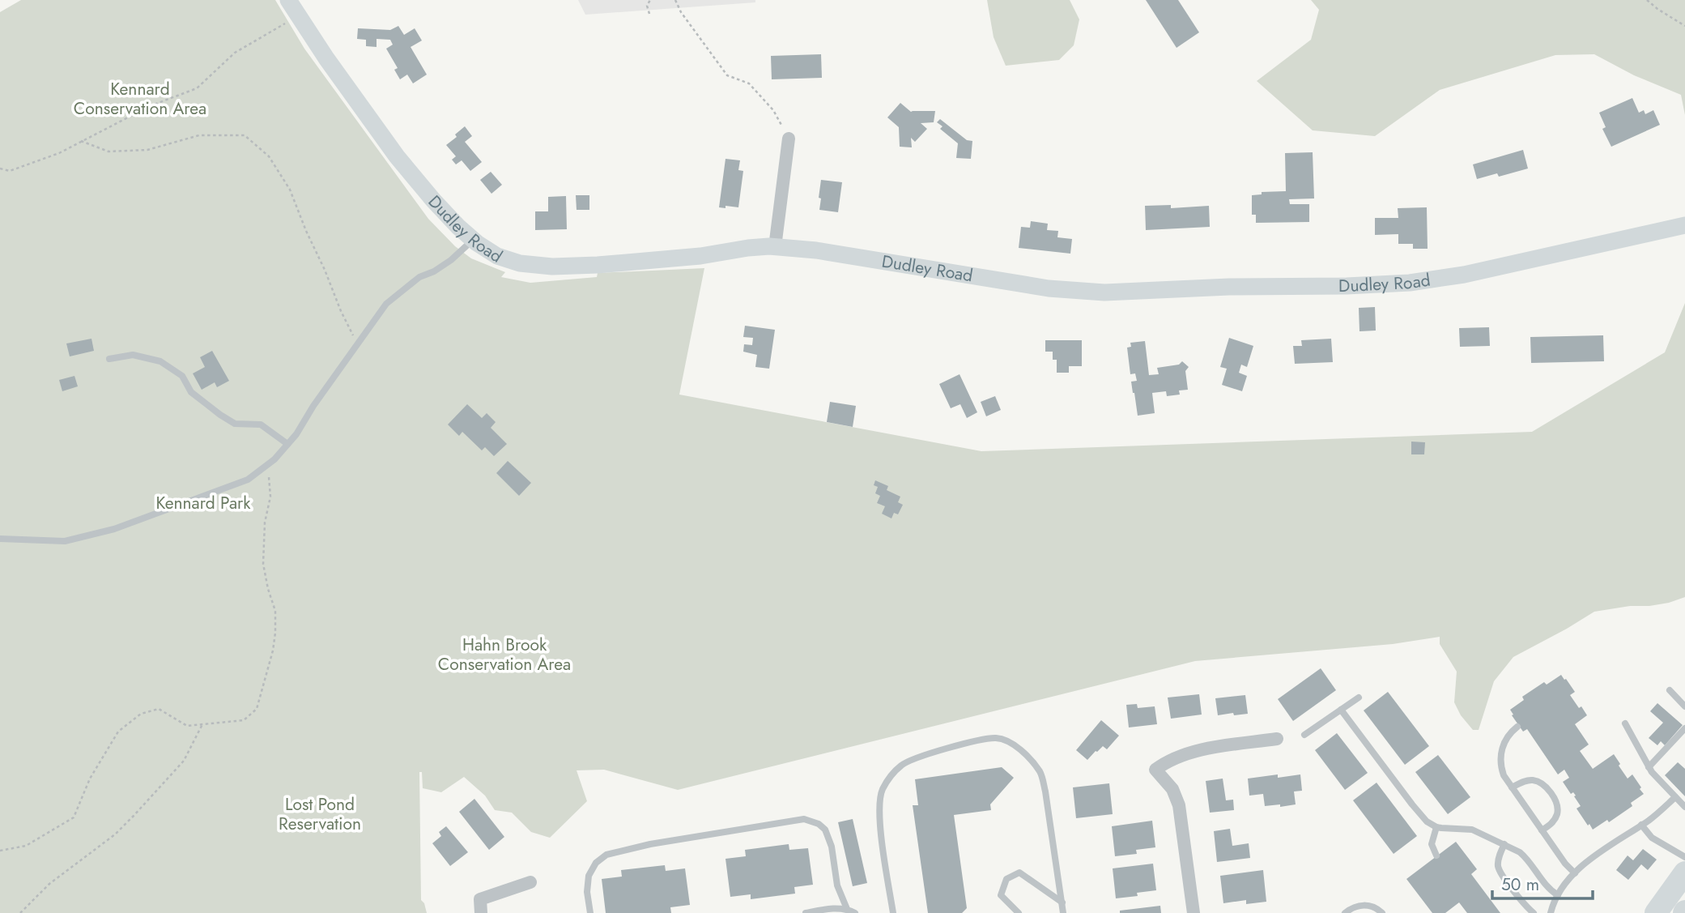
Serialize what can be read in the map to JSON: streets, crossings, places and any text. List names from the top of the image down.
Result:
{
  "streets": {
    "street": ["Dudley Road"]
  },
  "parks": [
    "Kennard Conservation Area",
    "Kennard Park",
    "Hahn Brook Conservation Area",
    "Lost Pond Reservation"
  ],
  "scale_bar": "50 m"
}
